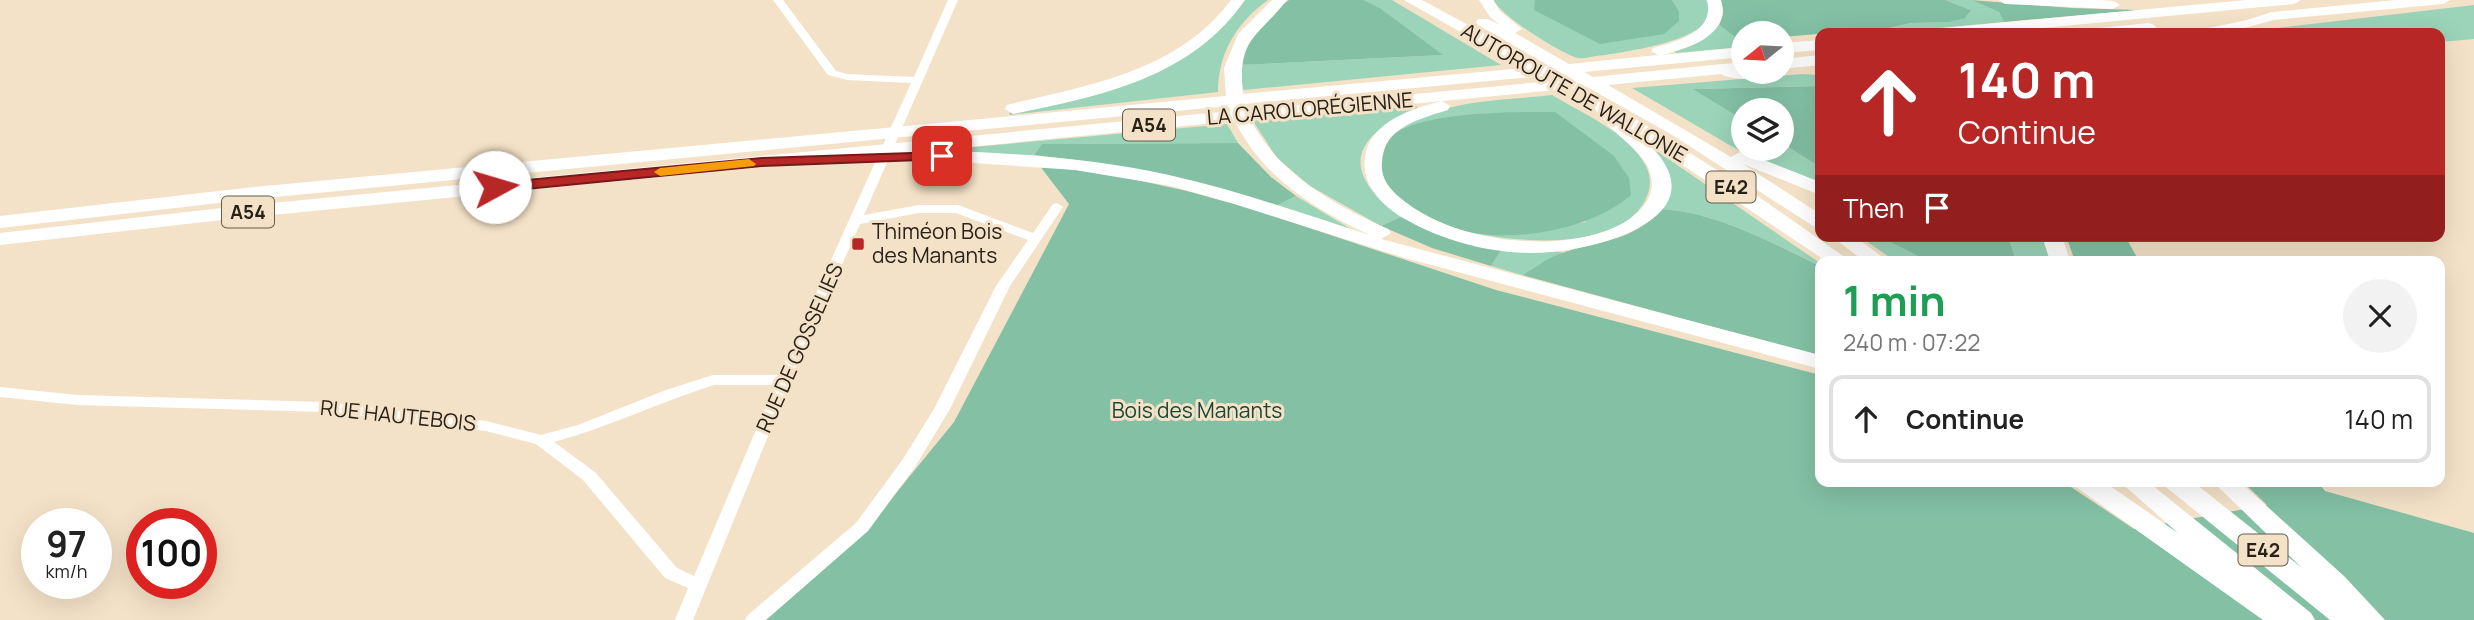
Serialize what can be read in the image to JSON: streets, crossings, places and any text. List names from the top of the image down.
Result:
{
  "streets": {
    "highway": [
      "AUTOROUTE DE WALLONIE",
      "LA CAROLORÉGIENNE",
      "A54",
      "E42"
    ],
    "street": ["RUE DE GOSSELIES", "RUE HAUTEBOIS"]
  },
  "crossings": [
    ["RUE DE GOSSELIES", "RUE HAUTEBOIS"]
  ],
  "parks": ["Bois des Manants"],
  "places": {
    "transit": ["Thiméon Bois des Manants"]
  },
  "north": "left",
  "page": {
    "turn": ["140 m", "Continue"],
    "then": "Then",
    "heading": ["1 min", "240 m · 07:22"],
    "list": [
      {
        "name": "Continue",
        "value": "140 m"
      }
    ],
    "speed": "97 km/h",
    "limit": "100"
  }
}
